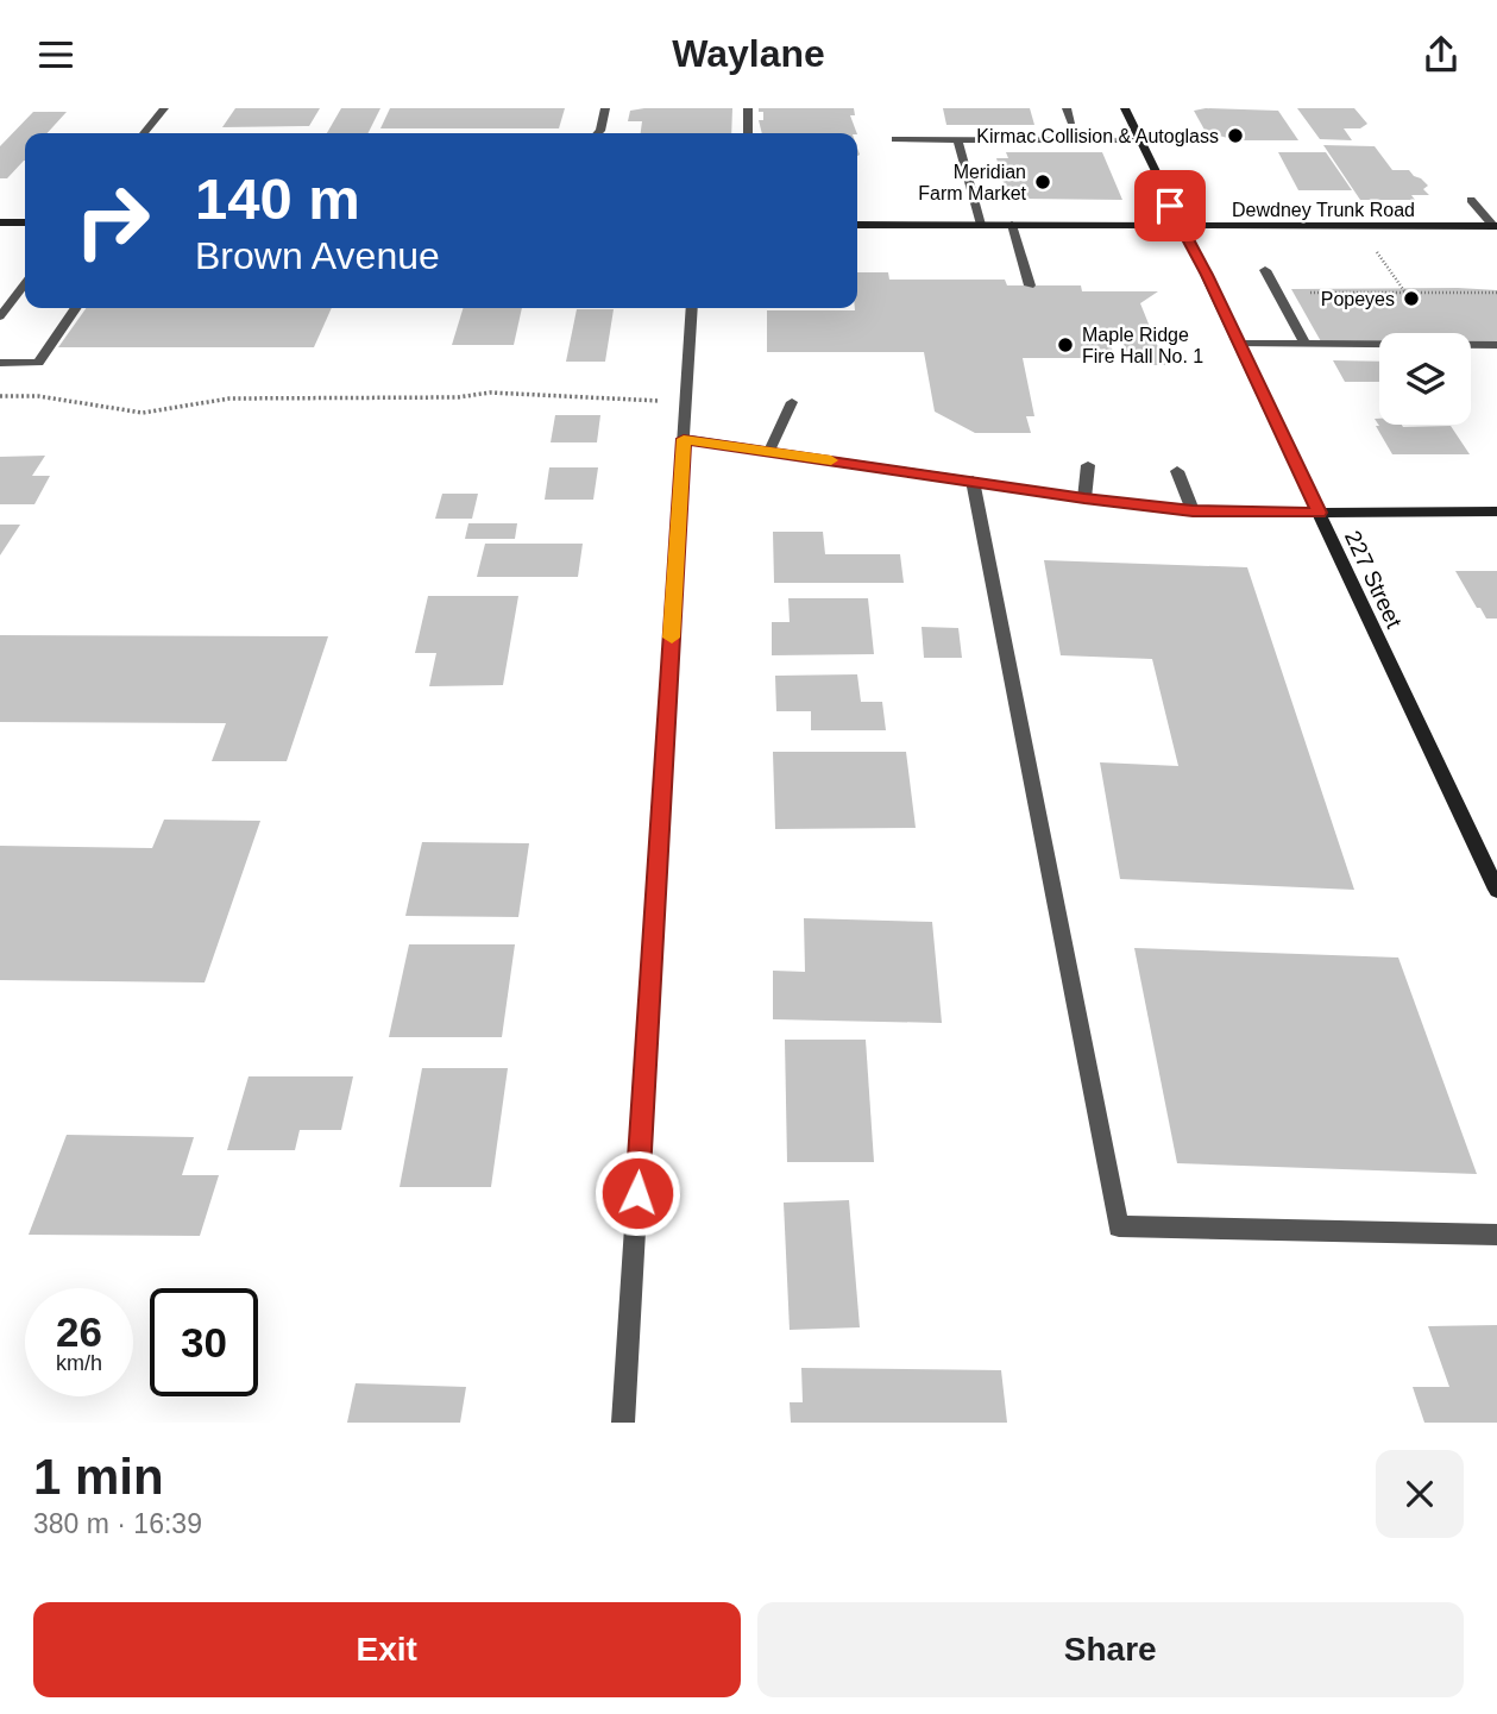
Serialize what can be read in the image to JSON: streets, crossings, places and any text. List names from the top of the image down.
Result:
{
  "streets": {
    "main road": ["Dewdney Trunk Road", "227 Street"]
  },
  "crossings": [
    ["Dewdney Trunk Road", "227 Street"]
  ],
  "places": [
    "Kirmac Collision & Autoglass",
    "Meridian Farm Market",
    "Popeyes",
    "Maple Ridge Fire Hall No. 1"
  ],
  "page": {
    "header": "Waylane",
    "turn": ["140 m", "Brown Avenue"],
    "speed": "26 km/h",
    "limit": "30",
    "heading": ["1 min", "380 m · 16:39"],
    "buttons": ["Exit", "Share"]
  }
}
